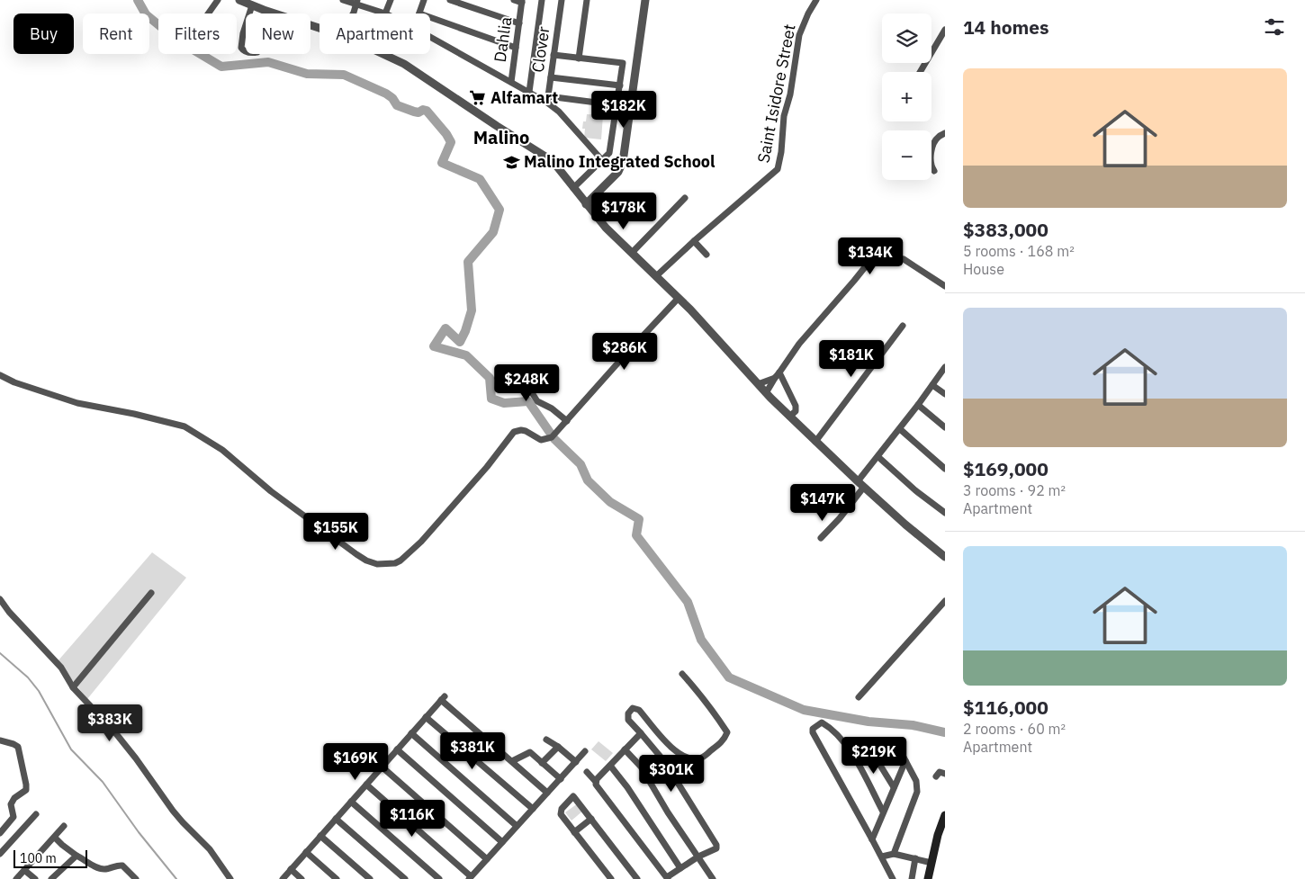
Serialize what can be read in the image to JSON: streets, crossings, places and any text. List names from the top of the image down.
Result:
{
  "streets": {
    "street": ["Dahlia", "Clover", "Saint Isidore Street"]
  },
  "districts": ["Malino"],
  "places": {
    "supermarket": ["Alfamart"],
    "school or university": ["Malino Integrated School"]
  },
  "scale_bar": "100 m",
  "page": {
    "heading": "14 homes",
    "map_buttons": ["+", "−"],
    "chip": [
      "Buy",
      "Rent",
      "Filters",
      "New",
      "Apartment"
    ],
    "list": [
      {
        "name": "$383,000",
        "note": "5 rooms · 168 m² · House"
      },
      {
        "name": "$169,000",
        "note": "3 rooms · 92 m² · Apartment"
      },
      {
        "name": "$116,000",
        "note": "2 rooms · 60 m² · Apartment"
      }
    ],
    "price": [
      "$182K",
      "$178K",
      "$134K",
      "$286K",
      "$181K",
      "$248K",
      "$147K",
      "$155K",
      "$383K",
      "$381K",
      "$219K",
      "$169K",
      "$301K",
      "$116K"
    ],
    "scale": "100 m"
  }
}
